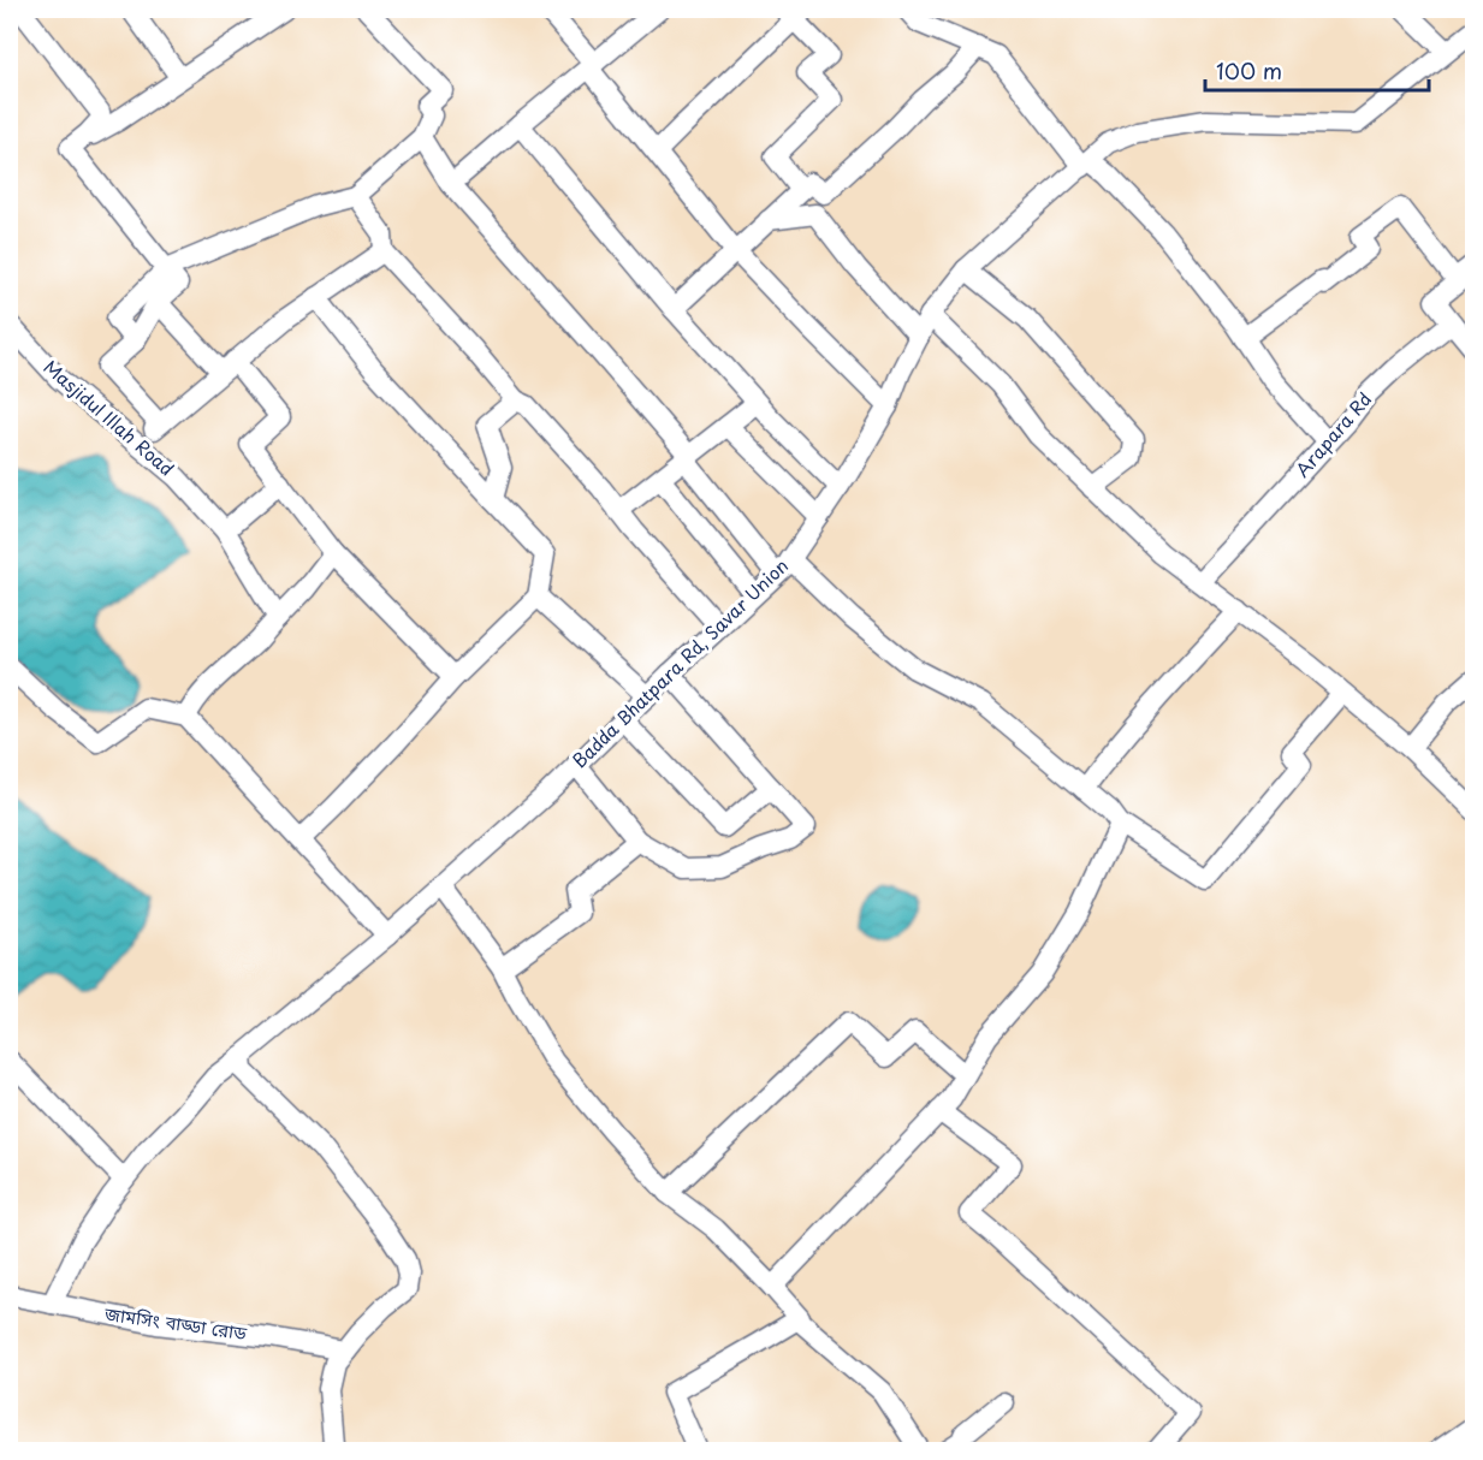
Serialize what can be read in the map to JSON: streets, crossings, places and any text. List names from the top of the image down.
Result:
{
  "streets": {
    "street": [
      "Masjidul Illah Road",
      "Arapara Rd",
      "Badda Bhatpara Rd, Savar Union",
      "জামসিং বাড্ডা রোড"
    ]
  },
  "crossings": [
    ["Badda Bhatpara Rd, Savar Union", "জামসিং বাড্ডা রোড"]
  ],
  "scale_bar": "100 m"
}
